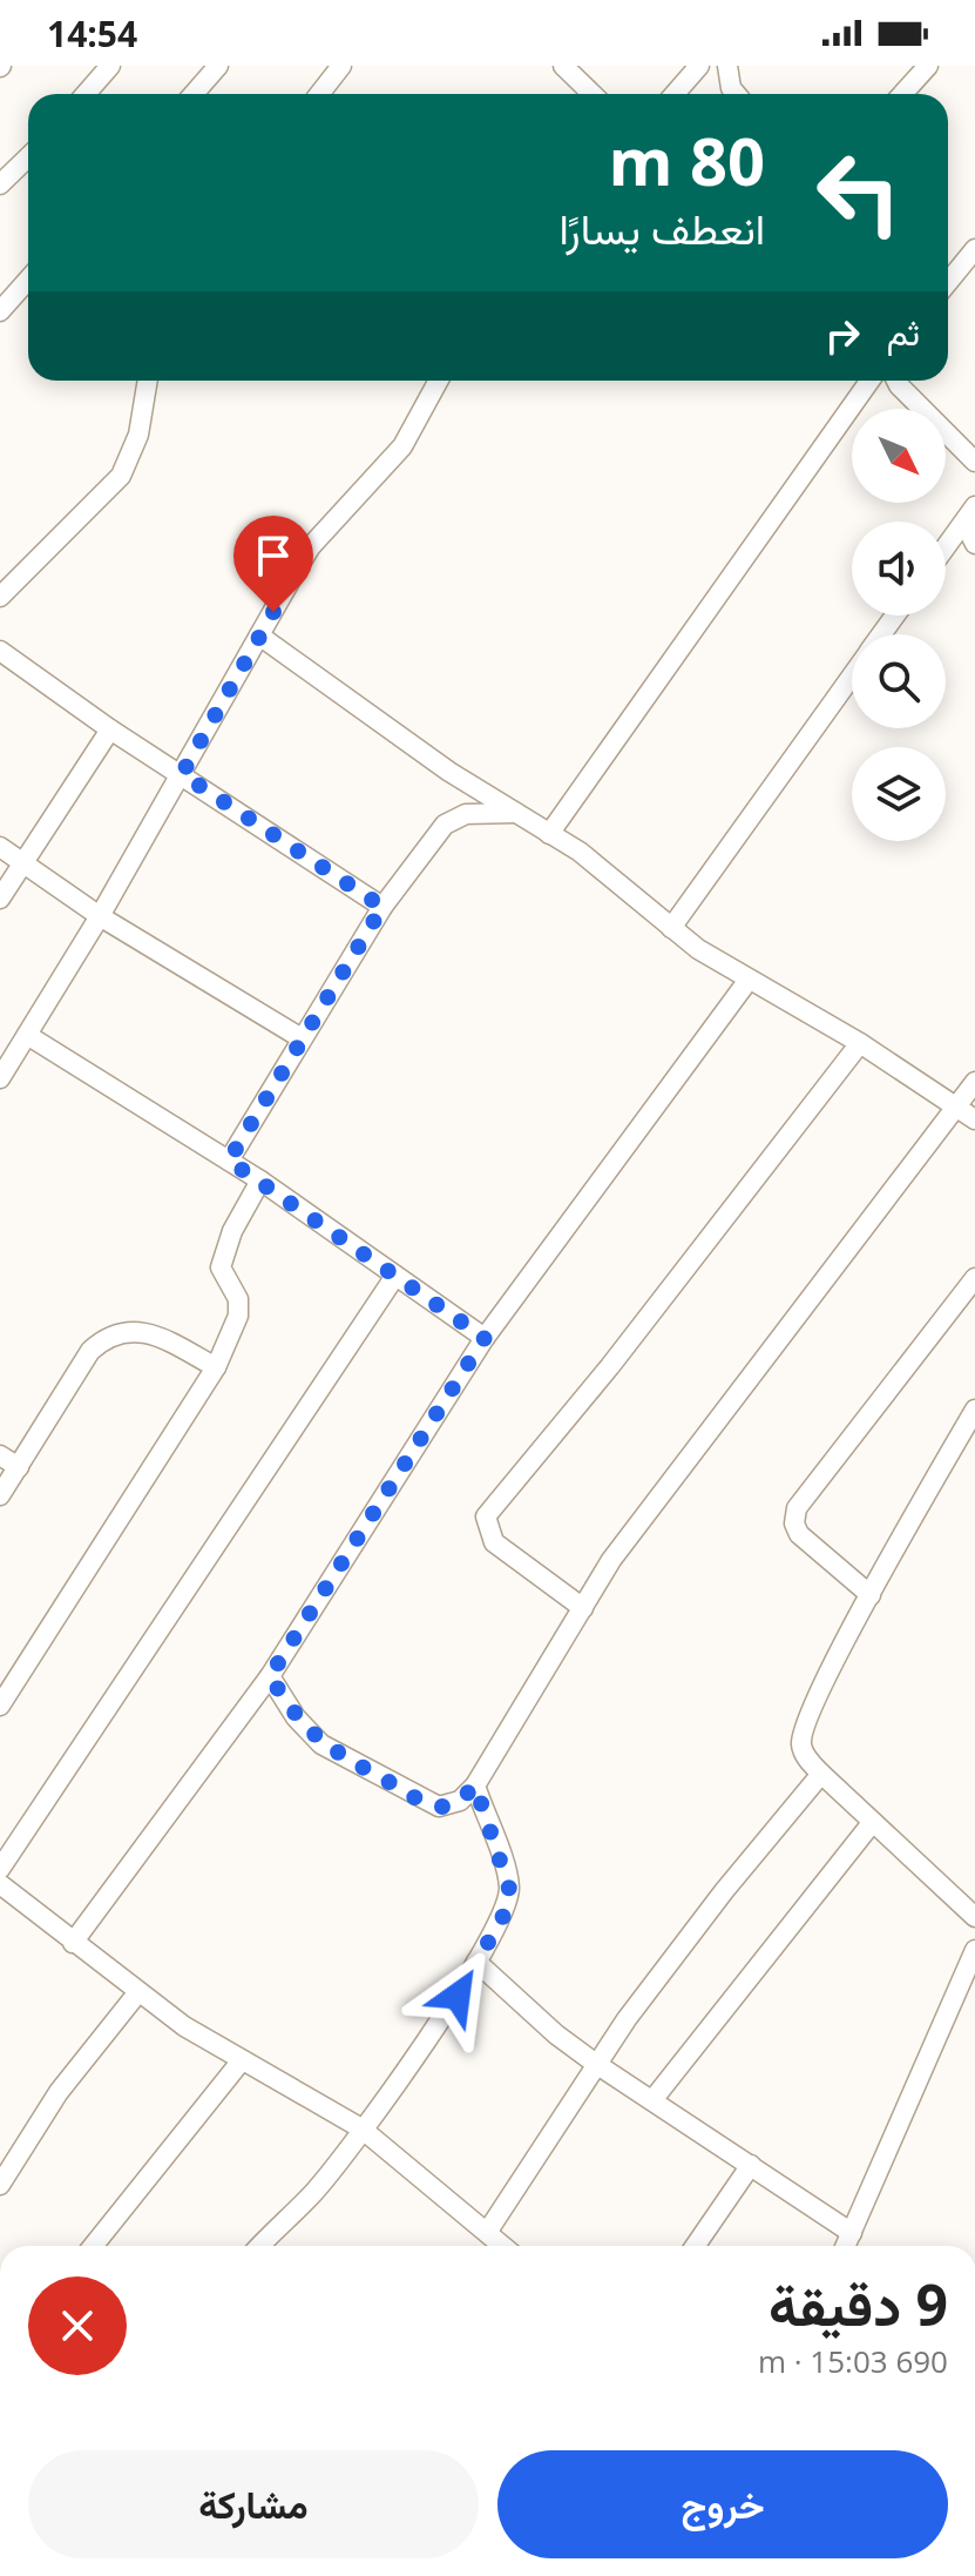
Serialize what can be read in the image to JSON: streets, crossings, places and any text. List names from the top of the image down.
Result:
{
  "north": "bottom right",
  "page": {
    "status": "14:54",
    "turn": ["80 m", "انعطف يسارًا"],
    "then": "ثم",
    "heading": ["9 دقيقة", "690 m · 15:03"],
    "buttons": ["خروج", "مشاركة"]
  }
}
